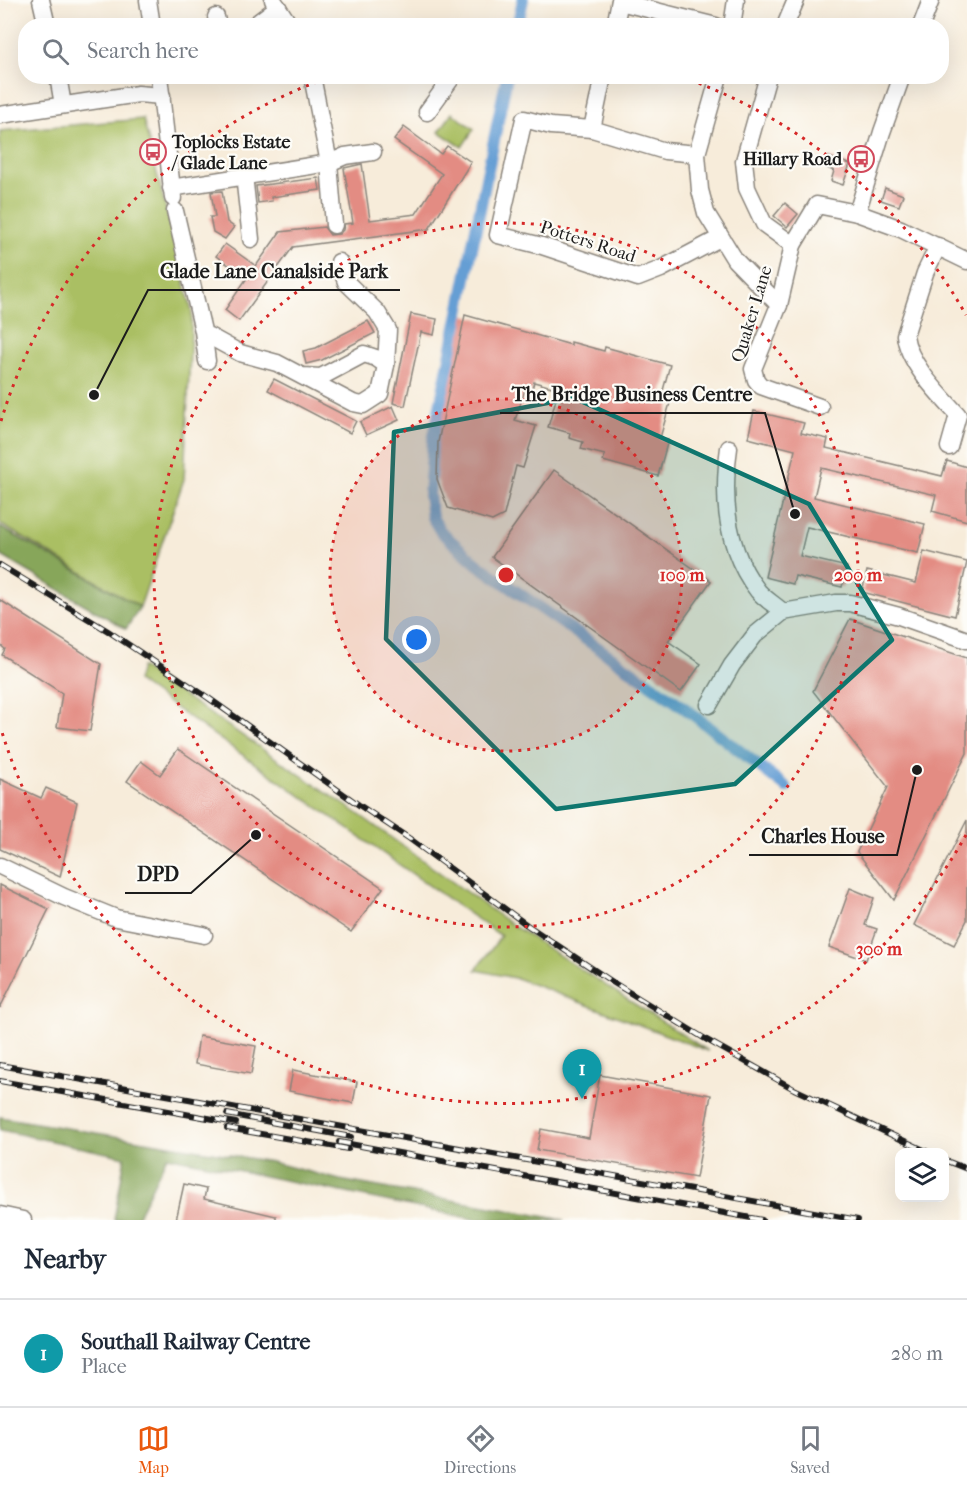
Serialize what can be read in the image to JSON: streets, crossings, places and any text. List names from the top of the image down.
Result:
{
  "streets": {
    "street": ["Potters Road", "Quaker Lane"]
  },
  "places": {
    "bus stop": ["Toplocks Estate / Glade Lane", "Hillary Road"],
    "other": [
      "Glade Lane Canalside Park",
      "The Bridge Business Centre",
      "Charles House",
      "DPD"
    ]
  },
  "page": {
    "search": "Search here",
    "pins": "1",
    "heading": "Nearby",
    "list": [
      {
        "mark": "1",
        "name": "Southall Railway Centre",
        "note": "Place",
        "value": "280 m"
      }
    ],
    "nav": ["Map", "Directions", "Saved"]
  },
  "rings": ["100 m", "200 m", "300 m"]
}
